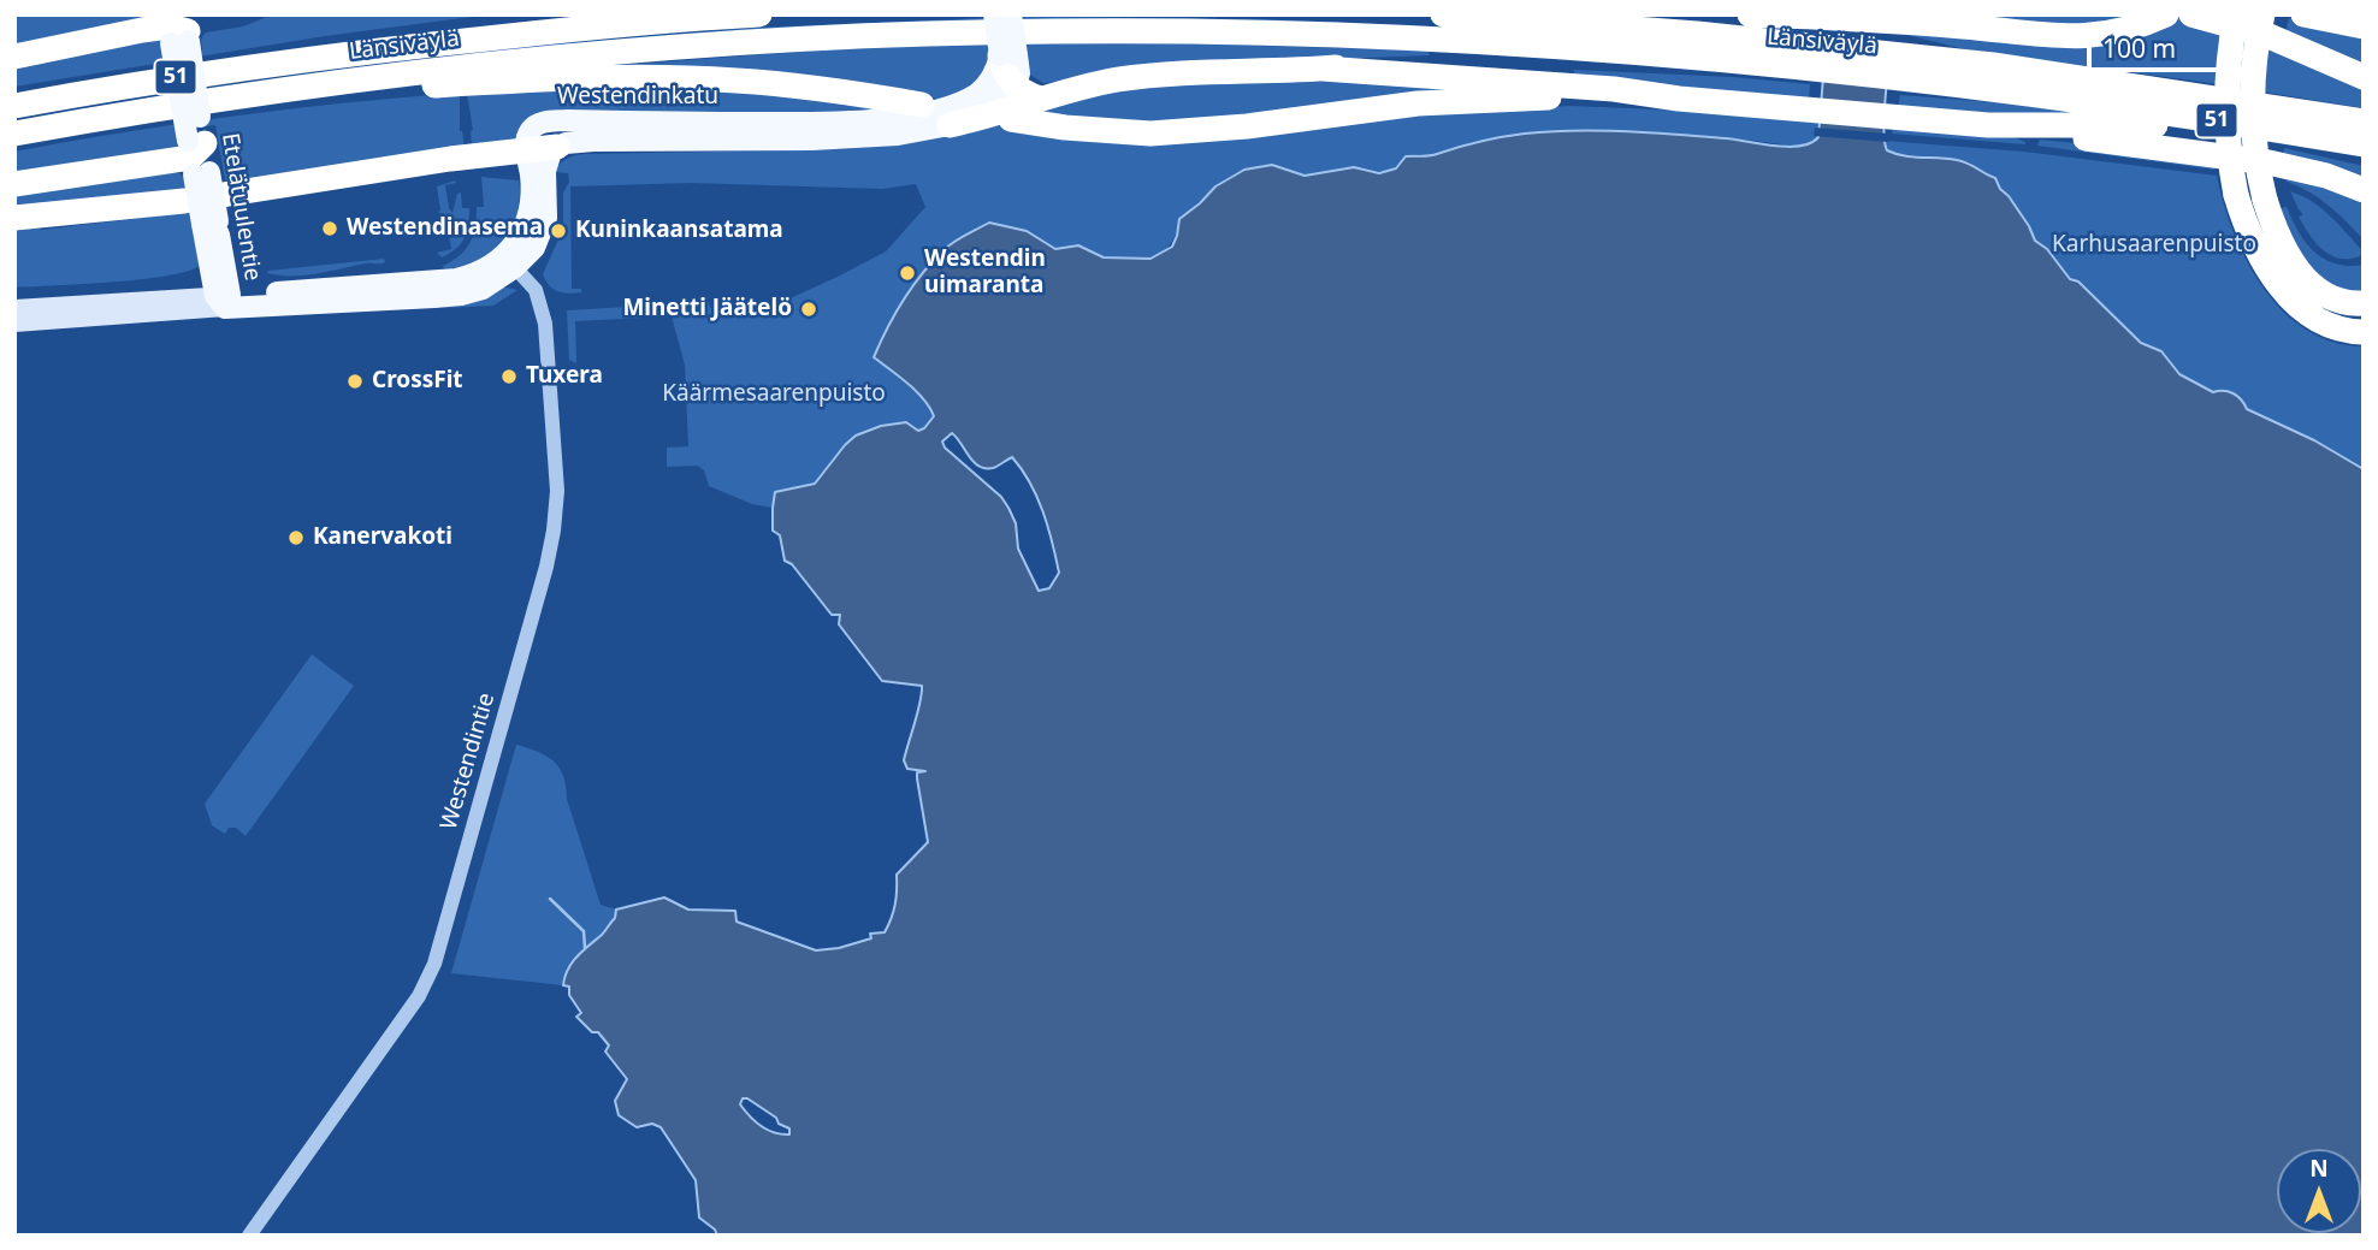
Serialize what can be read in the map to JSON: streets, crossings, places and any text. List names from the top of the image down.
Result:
{
  "streets": {
    "highway": ["Länsiväylä", "51"],
    "main road": ["Westendinkatu", "Etelätuulentie"],
    "street": ["Westendintie"]
  },
  "parks": ["Karhusaarenpuisto", "Käärmesaarenpuisto"],
  "places": [
    "Westendinasema",
    "Kuninkaansatama",
    "Westendin uimaranta",
    "Minetti Jäätelö",
    "Tuxera",
    "CrossFit",
    "Kanervakoti"
  ],
  "scale_bar": "100 m",
  "north": "top"
}
